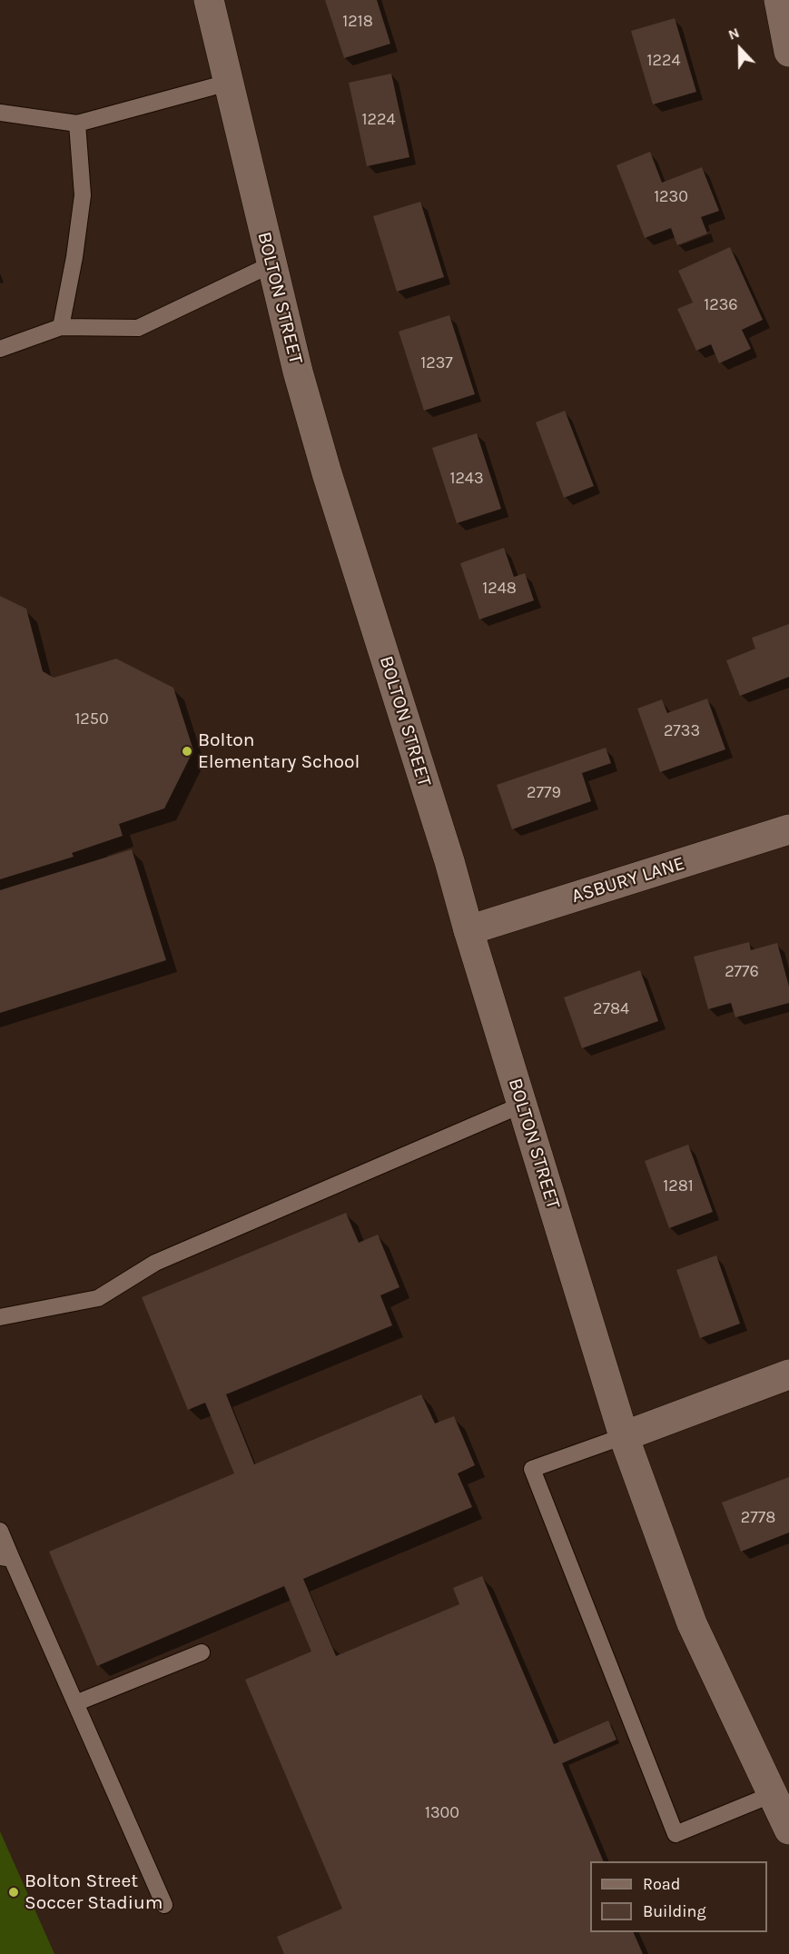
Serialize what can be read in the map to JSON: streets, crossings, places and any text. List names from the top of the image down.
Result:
{
  "streets": {
    "street": ["BOLTON STREET", "ASBURY LANE"]
  },
  "crossings": [
    ["BOLTON STREET", "ASBURY LANE"]
  ],
  "places": ["Bolton Elementary School", "Bolton Street Soccer Stadium"],
  "house_numbers": [
    "1218",
    "1224",
    "1224",
    "1230",
    "1236",
    "1237",
    "1243",
    "1248",
    "1250",
    "2733",
    "2779",
    "2776",
    "2784",
    "1281",
    "2778",
    "1300"
  ],
  "legend": ["Road", "Building"],
  "north": "top"
}
